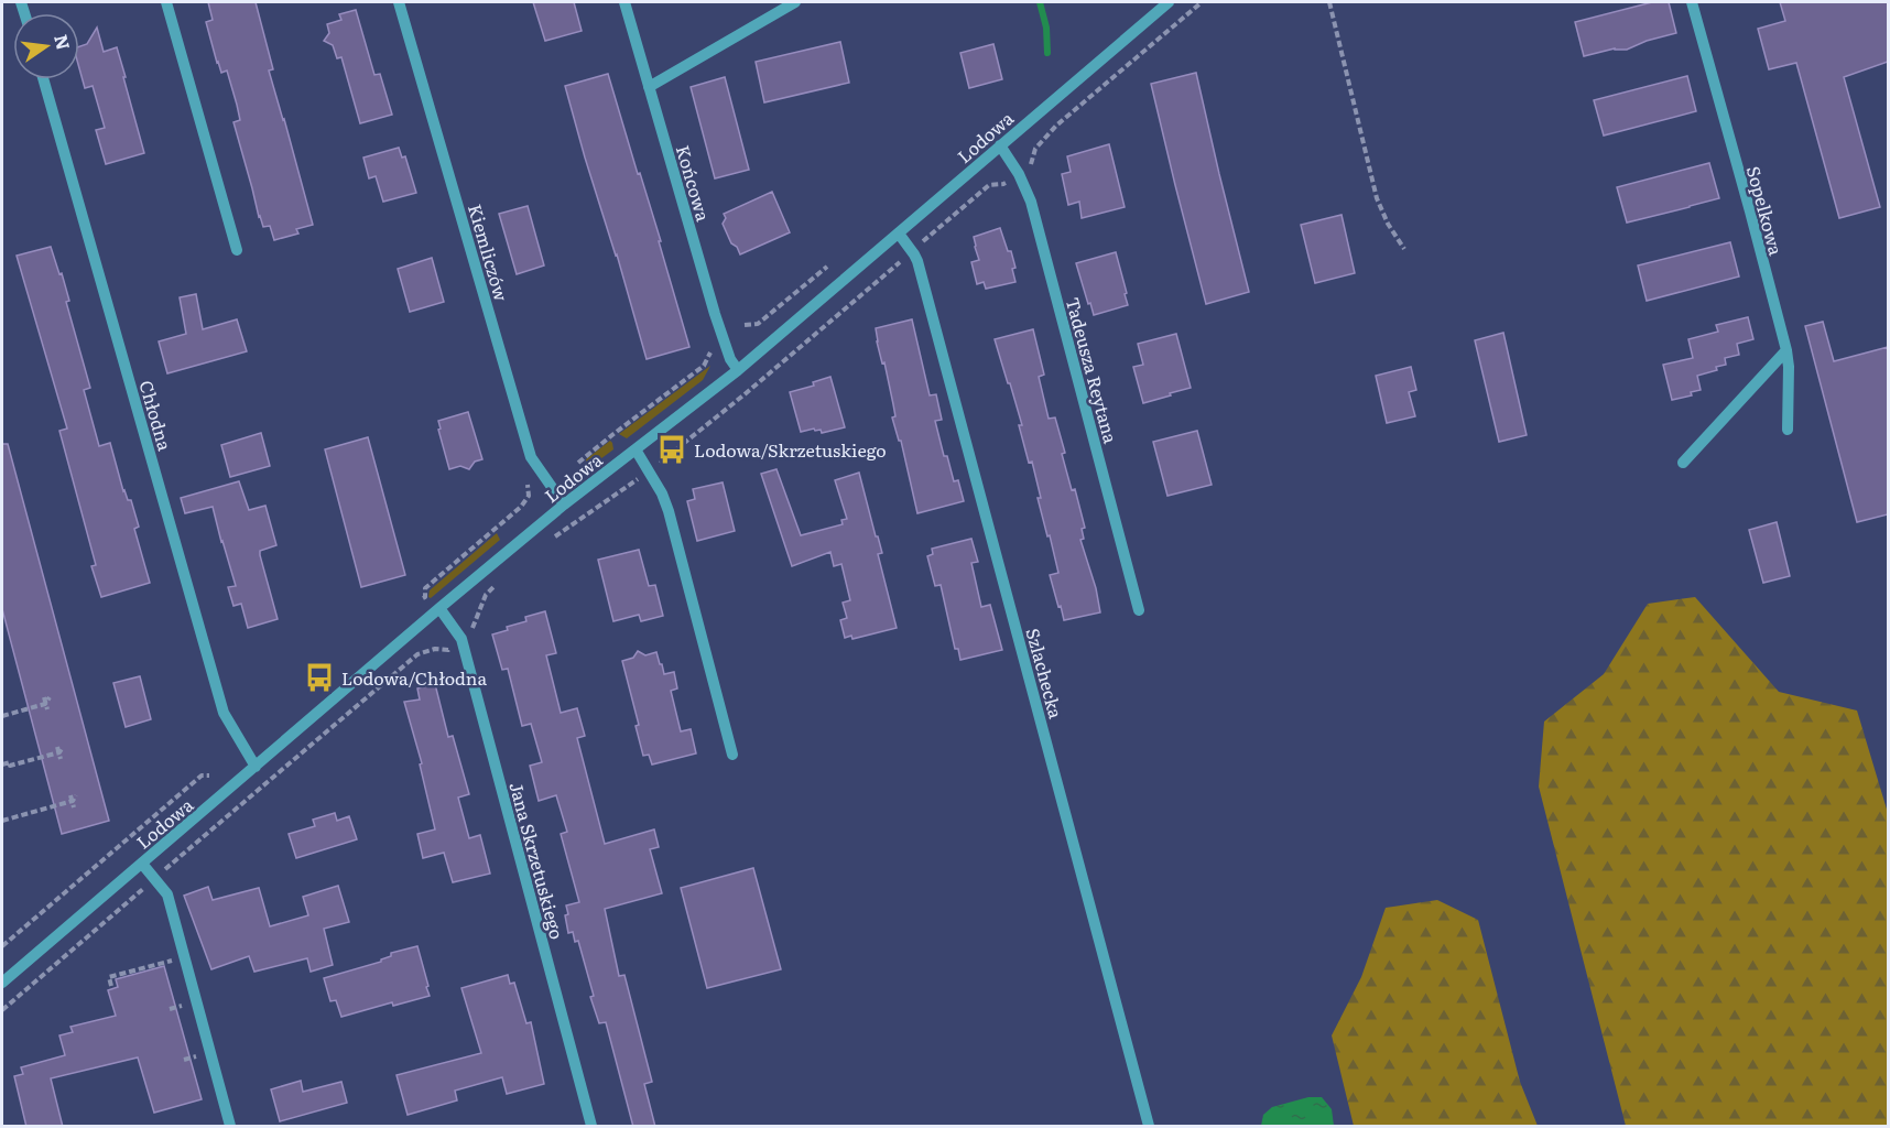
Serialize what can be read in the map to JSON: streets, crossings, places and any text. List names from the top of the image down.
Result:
{
  "streets": {
    "street": [
      "Lodowa",
      "Końcowa",
      "Sopelkowa",
      "Kiemliczów",
      "Tadeusza Reytana",
      "Chłodna",
      "Szlachecka",
      "Jana Skrzetuskiego"
    ]
  },
  "crossings": [
    ["Lodowa", "Końcowa"],
    ["Lodowa", "Kiemliczów"],
    ["Lodowa", "Tadeusza Reytana"],
    ["Lodowa", "Chłodna"],
    ["Lodowa", "Szlachecka"],
    ["Lodowa", "Jana Skrzetuskiego"]
  ],
  "places": {
    "bus stop": ["Lodowa/Skrzetuskiego", "Lodowa/Chłodna"]
  },
  "north": "right"
}
